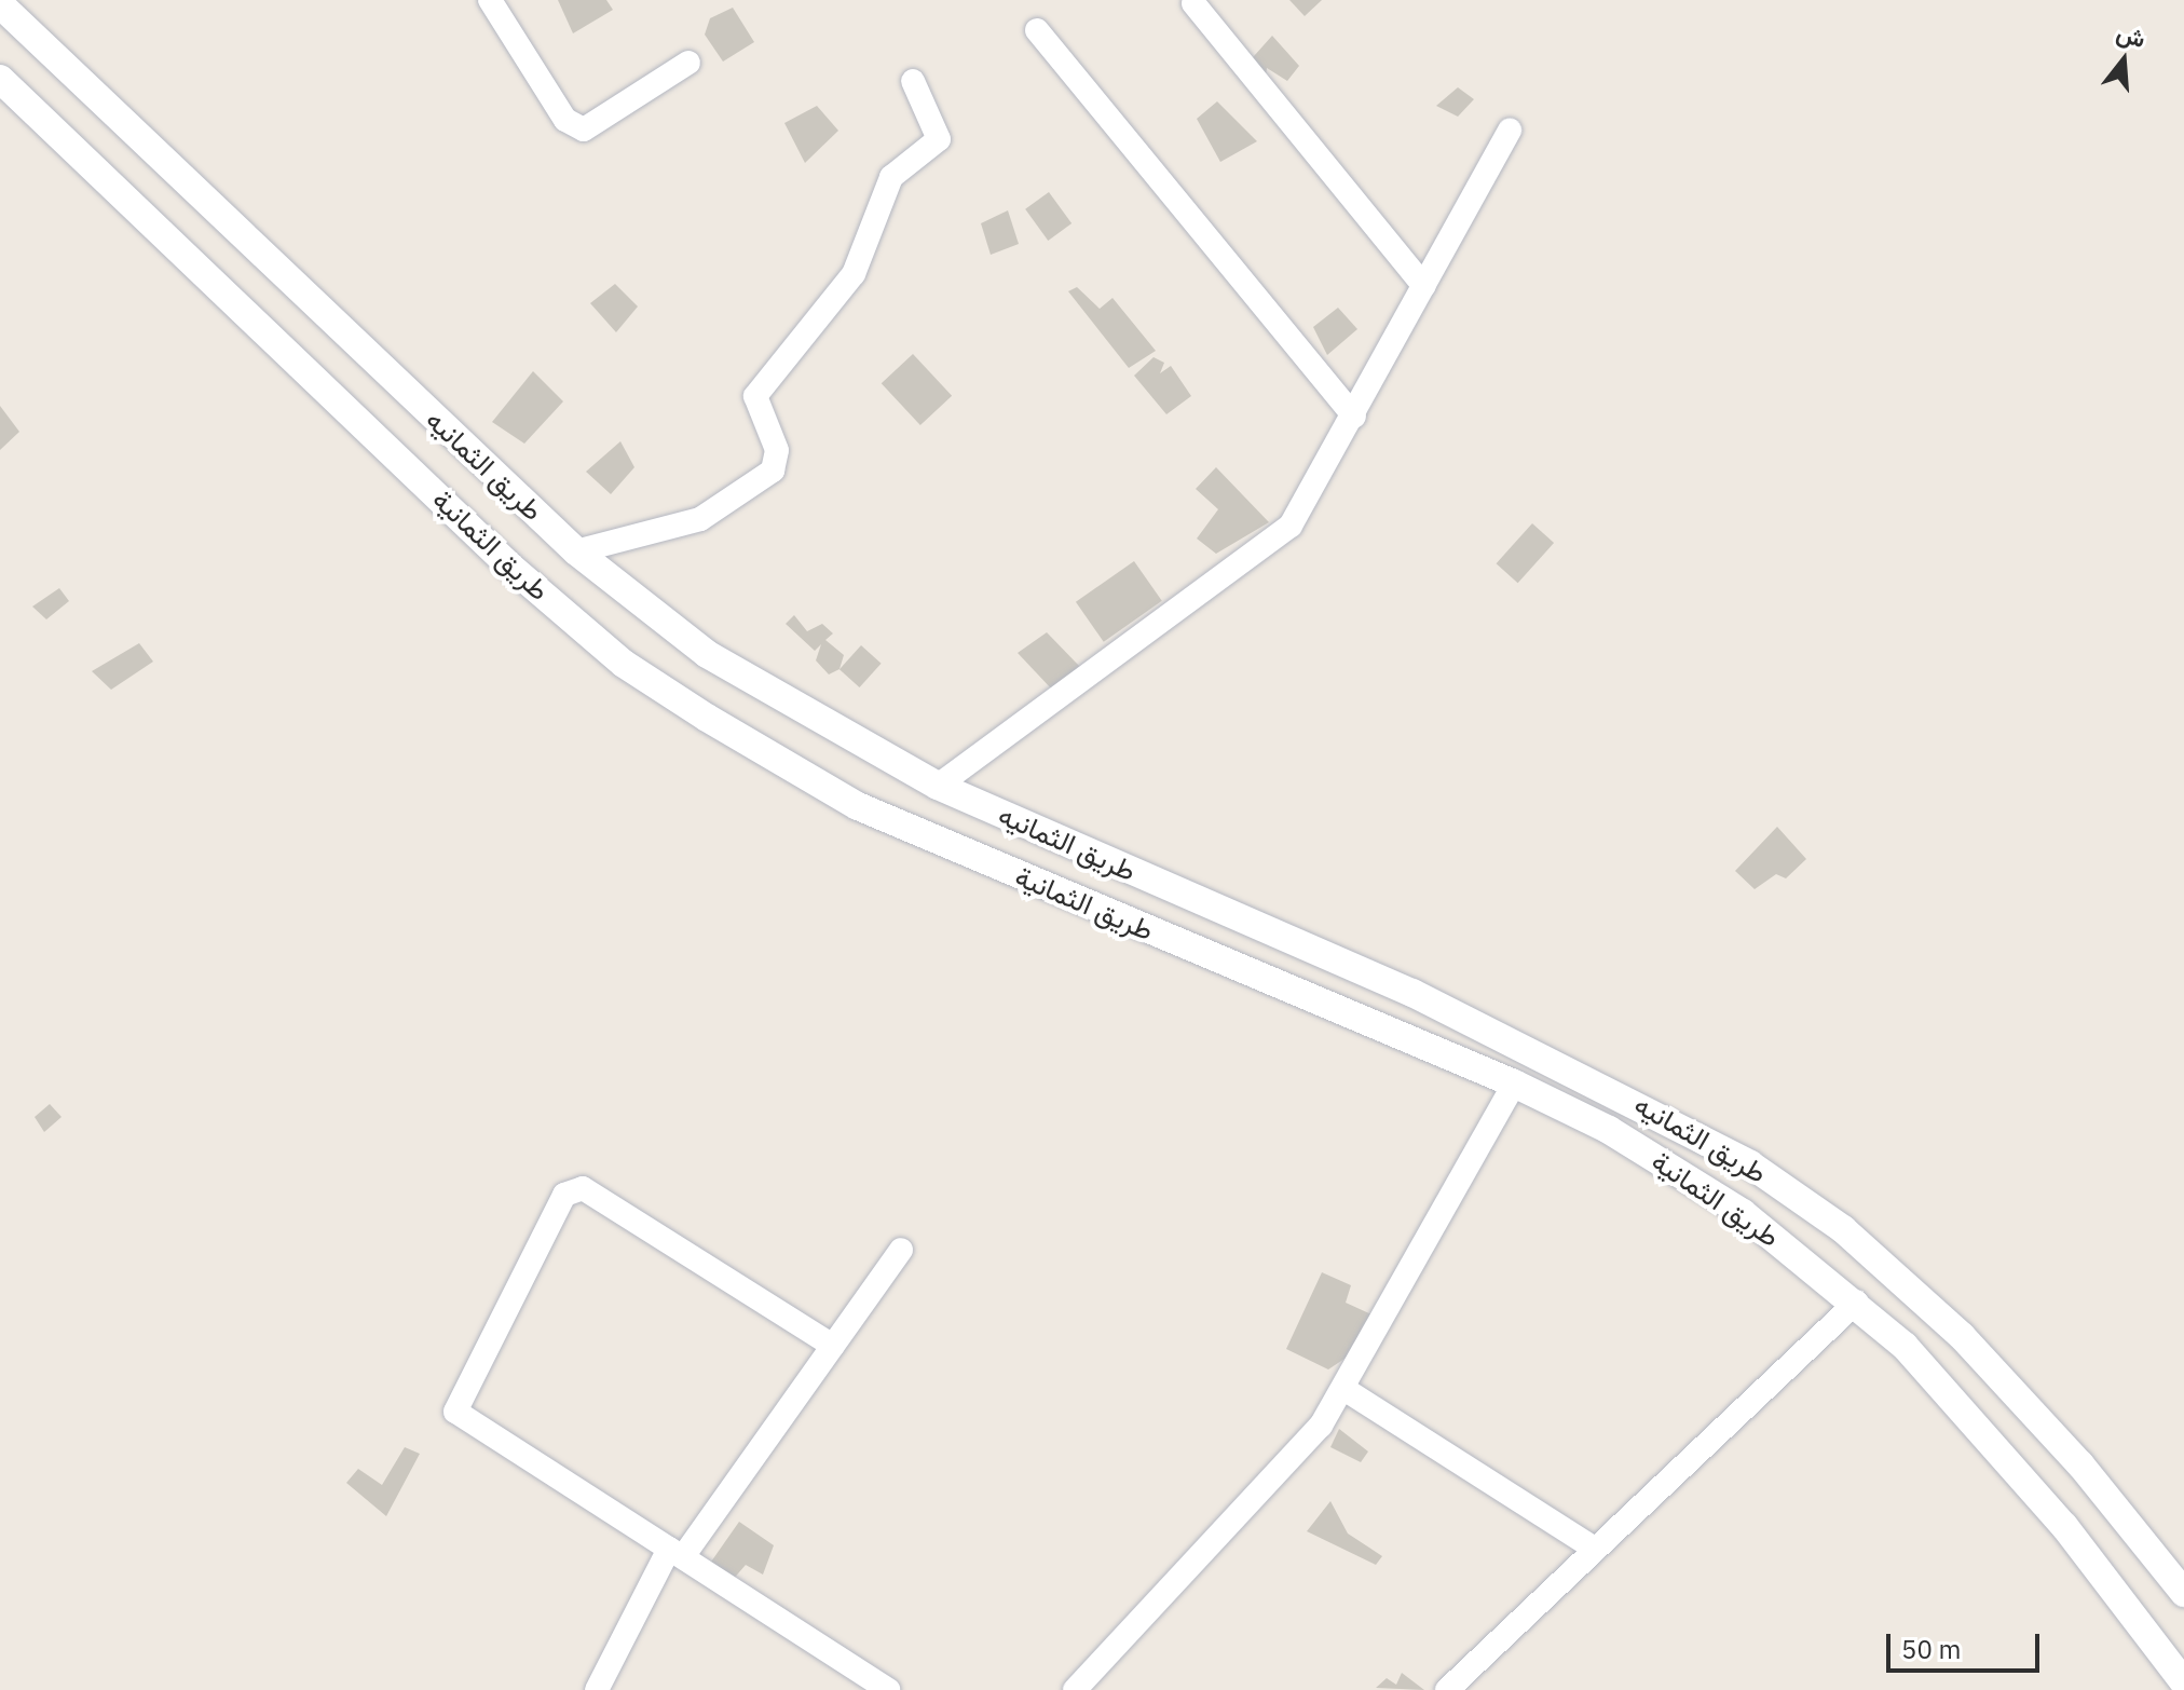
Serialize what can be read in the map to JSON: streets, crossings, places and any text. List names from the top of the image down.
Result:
{
  "streets": {
    "street": ["طريق الثمانيه", "طريق الثمانية"]
  },
  "scale_bar": "50 m",
  "north": "top"
}
